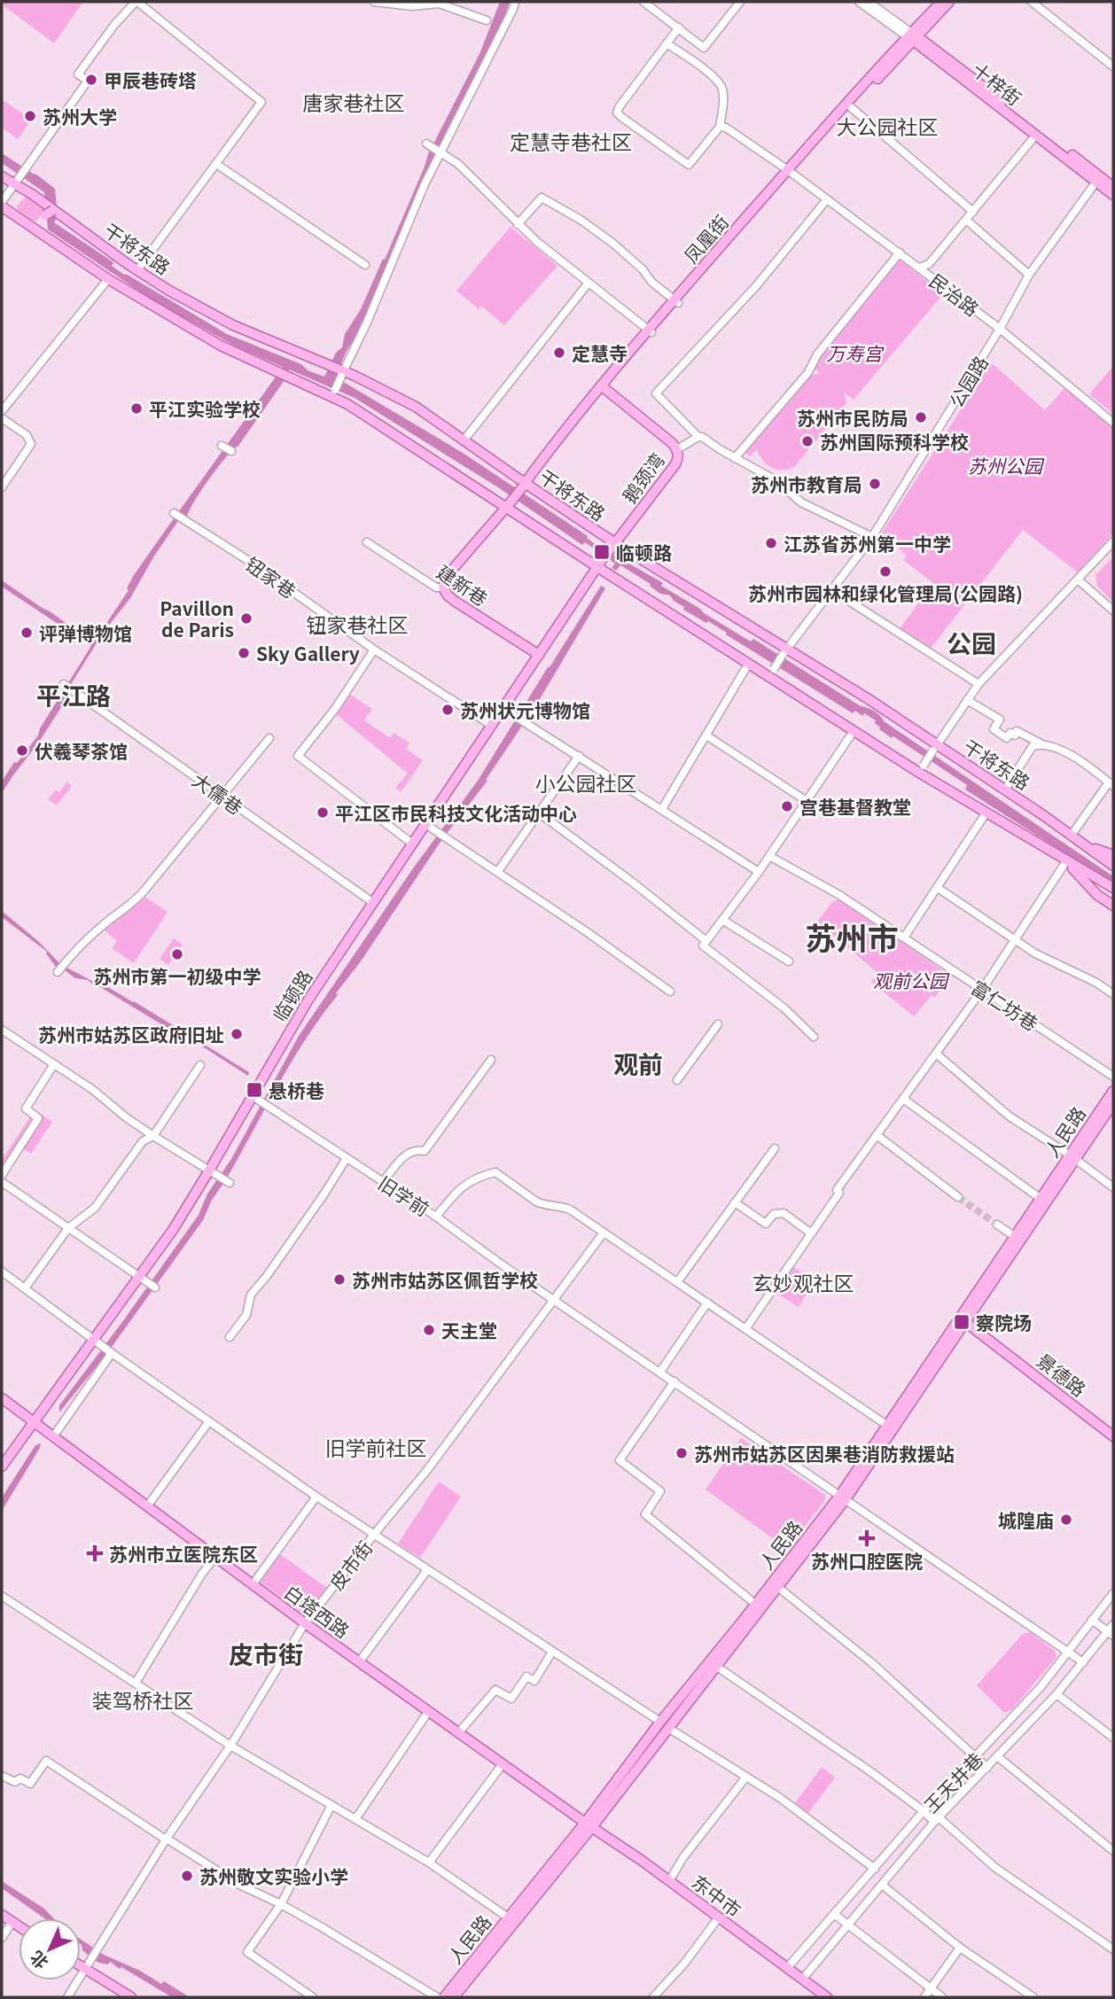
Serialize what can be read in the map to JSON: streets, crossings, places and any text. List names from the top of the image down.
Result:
{
  "streets": {
    "main road": [
      "十梓街",
      "凤凰街",
      "干将东路",
      "鹅颈湾",
      "建新巷",
      "临顿路",
      "人民路",
      "景德路",
      "白塔西路",
      "东中市"
    ],
    "street": [
      "民治路",
      "公园路",
      "钮家巷",
      "大儒巷",
      "富仁坊巷",
      "旧学前",
      "皮市街",
      "王天井巷"
    ]
  },
  "crossings": [
    ["十梓街", "凤凰街"],
    ["十梓街", "公园路"],
    ["凤凰街", "干将东路"],
    ["凤凰街", "民治路"],
    ["凤凰街", "鹅颈湾"],
    ["凤凰街", "建新巷"],
    ["干将东路", "公园路"],
    ["干将东路", "鹅颈湾"],
    ["干将东路", "临顿路"],
    ["民治路", "公园路"],
    ["鹅颈湾", "临顿路"],
    ["钮家巷", "临顿路"],
    ["建新巷", "临顿路"],
    ["大儒巷", "临顿路"],
    ["临顿路", "旧学前"],
    ["临顿路", "白塔西路"],
    ["人民路", "旧学前"],
    ["人民路", "景德路"],
    ["人民路", "白塔西路"],
    ["人民路", "东中市"],
    ["旧学前", "皮市街"],
    ["旧学前", "王天井巷"],
    ["皮市街", "白塔西路"],
    ["白塔西路", "东中市"],
    ["王天井巷", "东中市"]
  ],
  "districts": [
    "唐家巷社区",
    "大公园社区",
    "定慧寺巷社区",
    "钮家巷社区",
    "公园",
    "平江路",
    "小公园社区",
    "苏州市",
    "观前",
    "玄妙观社区",
    "旧学前社区",
    "皮市街",
    "装驾桥社区"
  ],
  "parks": ["万寿宫", "苏州公园", "观前公园"],
  "places": {
    "other": [
      "甲辰巷砖塔",
      "苏州大学",
      "定慧寺",
      "平江实验学校",
      "苏州市民防局",
      "苏州国际预科学校",
      "苏州市教育局",
      "江苏省苏州第一中学",
      "苏州市园林和绿化管理局(公园路)",
      "Pavillon de Paris",
      "评弹博物馆",
      "Sky Gallery",
      "苏州状元博物馆",
      "伏羲琴茶馆",
      "宫巷基督教堂",
      "平江区市民科技文化活动中心",
      "苏州市第一初级中学",
      "苏州市姑苏区政府旧址",
      "苏州市姑苏区佩哲学校",
      "天主堂",
      "苏州市姑苏区因果巷消防救援站",
      "城隍庙",
      "苏州敬文实验小学"
    ],
    "transit": ["临顿路", "悬桥巷", "察院场"],
    "health": ["苏州口腔医院", "苏州市立医院东区"]
  },
  "north": "bottom left"
}
